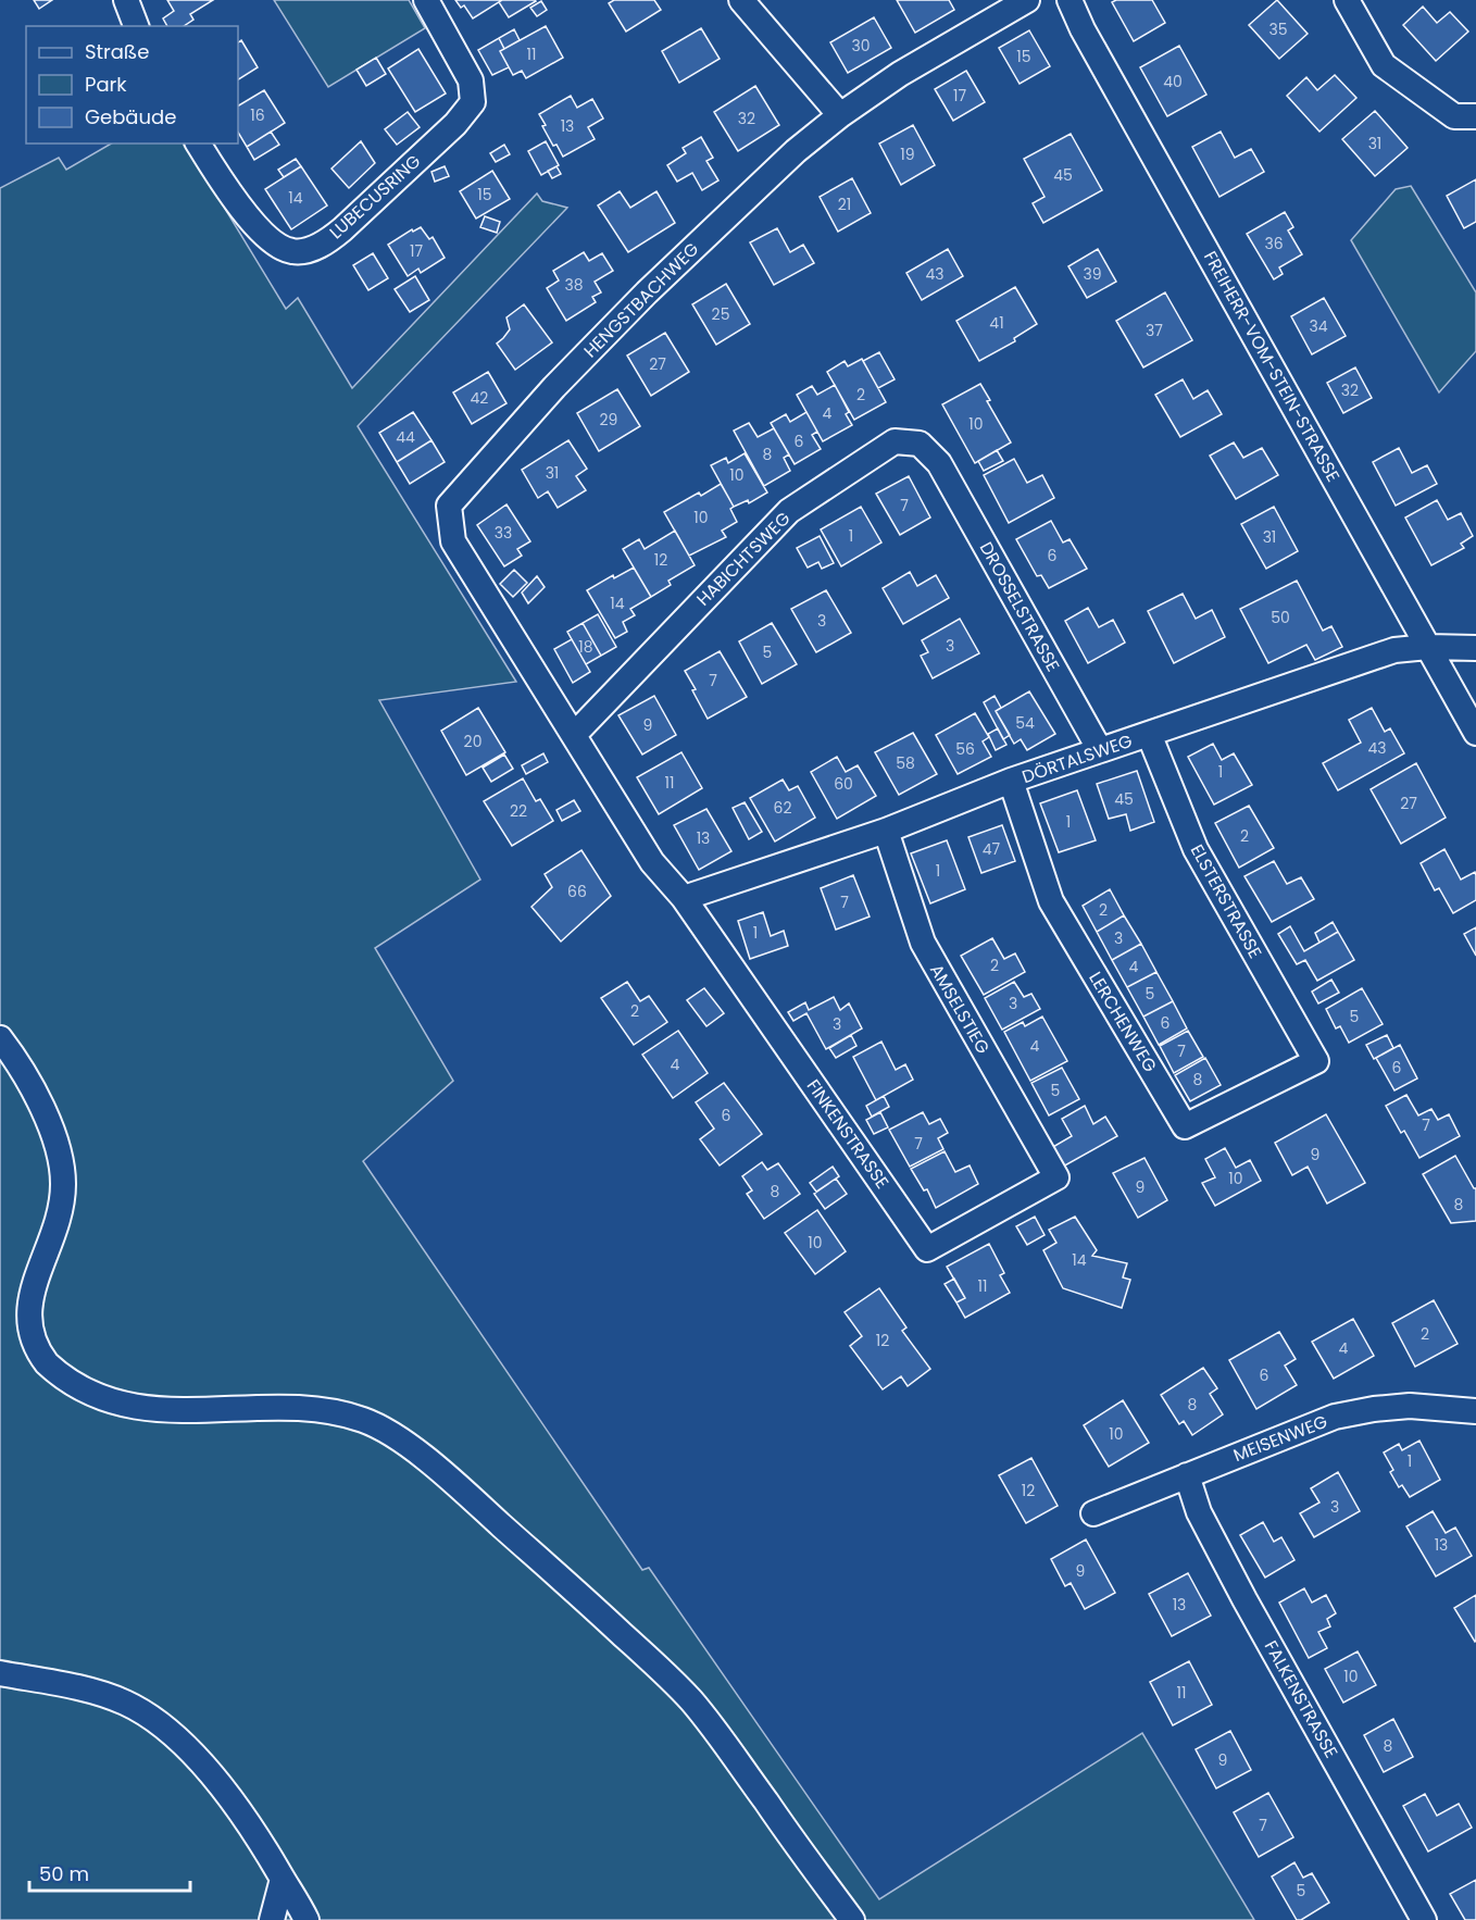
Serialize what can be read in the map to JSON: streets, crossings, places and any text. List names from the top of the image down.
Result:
{
  "streets": {
    "street": [
      "LUBECUSRING",
      "HENGSTBACHWEG",
      "FREIHERR-VOM-STEIN-STRASSE",
      "HABICHTSWEG",
      "DROSSELSTRASSE",
      "DÖRTALSWEG",
      "ELSTERSTRASSE",
      "AMSELSTIEG",
      "LERCHENWEG",
      "FINKENSTRASSE",
      "MEISENWEG",
      "FALKENSTRASSE"
    ]
  },
  "crossings": [
    ["HENGSTBACHWEG", "HABICHTSWEG"],
    ["FREIHERR-VOM-STEIN-STRASSE", "DÖRTALSWEG"],
    ["HABICHTSWEG", "DROSSELSTRASSE"],
    ["DROSSELSTRASSE", "DÖRTALSWEG"],
    ["DÖRTALSWEG", "ELSTERSTRASSE"],
    ["DÖRTALSWEG", "AMSELSTIEG"],
    ["DÖRTALSWEG", "LERCHENWEG"],
    ["DÖRTALSWEG", "FINKENSTRASSE"],
    ["ELSTERSTRASSE", "LERCHENWEG"],
    ["AMSELSTIEG", "FINKENSTRASSE"],
    ["MEISENWEG", "FALKENSTRASSE"]
  ],
  "house_numbers": [
    "35",
    "30",
    "11",
    "15",
    "40",
    "17",
    "16",
    "32",
    "13",
    "31",
    "19",
    "45",
    "15",
    "14",
    "21",
    "36",
    "17",
    "43",
    "39",
    "38",
    "25",
    "41",
    "34",
    "37",
    "27",
    "32",
    "2",
    "42",
    "4",
    "29",
    "10",
    "44",
    "6",
    "8",
    "31",
    "10",
    "7",
    "10",
    "33",
    "1",
    "31",
    "6",
    "12",
    "14",
    "50",
    "3",
    "3",
    "18",
    "5",
    "7",
    "54",
    "9",
    "20",
    "43",
    "56",
    "58",
    "1",
    "11",
    "60",
    "45",
    "27",
    "62",
    "22",
    "1",
    "2",
    "13",
    "47",
    "1",
    "66",
    "7",
    "2",
    "1",
    "3",
    "2",
    "4",
    "5",
    "3",
    "2",
    "5",
    "6",
    "3",
    "4",
    "7",
    "4",
    "6",
    "8",
    "5",
    "6",
    "7",
    "7",
    "9",
    "10",
    "9",
    "8",
    "8",
    "10",
    "14",
    "11",
    "2",
    "12",
    "4",
    "6",
    "8",
    "10",
    "1",
    "12",
    "3",
    "13",
    "9",
    "13",
    "10",
    "11",
    "8",
    "9",
    "7",
    "5"
  ],
  "legend": ["Straße", "Park", "Gebäude"],
  "scale_bar": "50 m"
}
